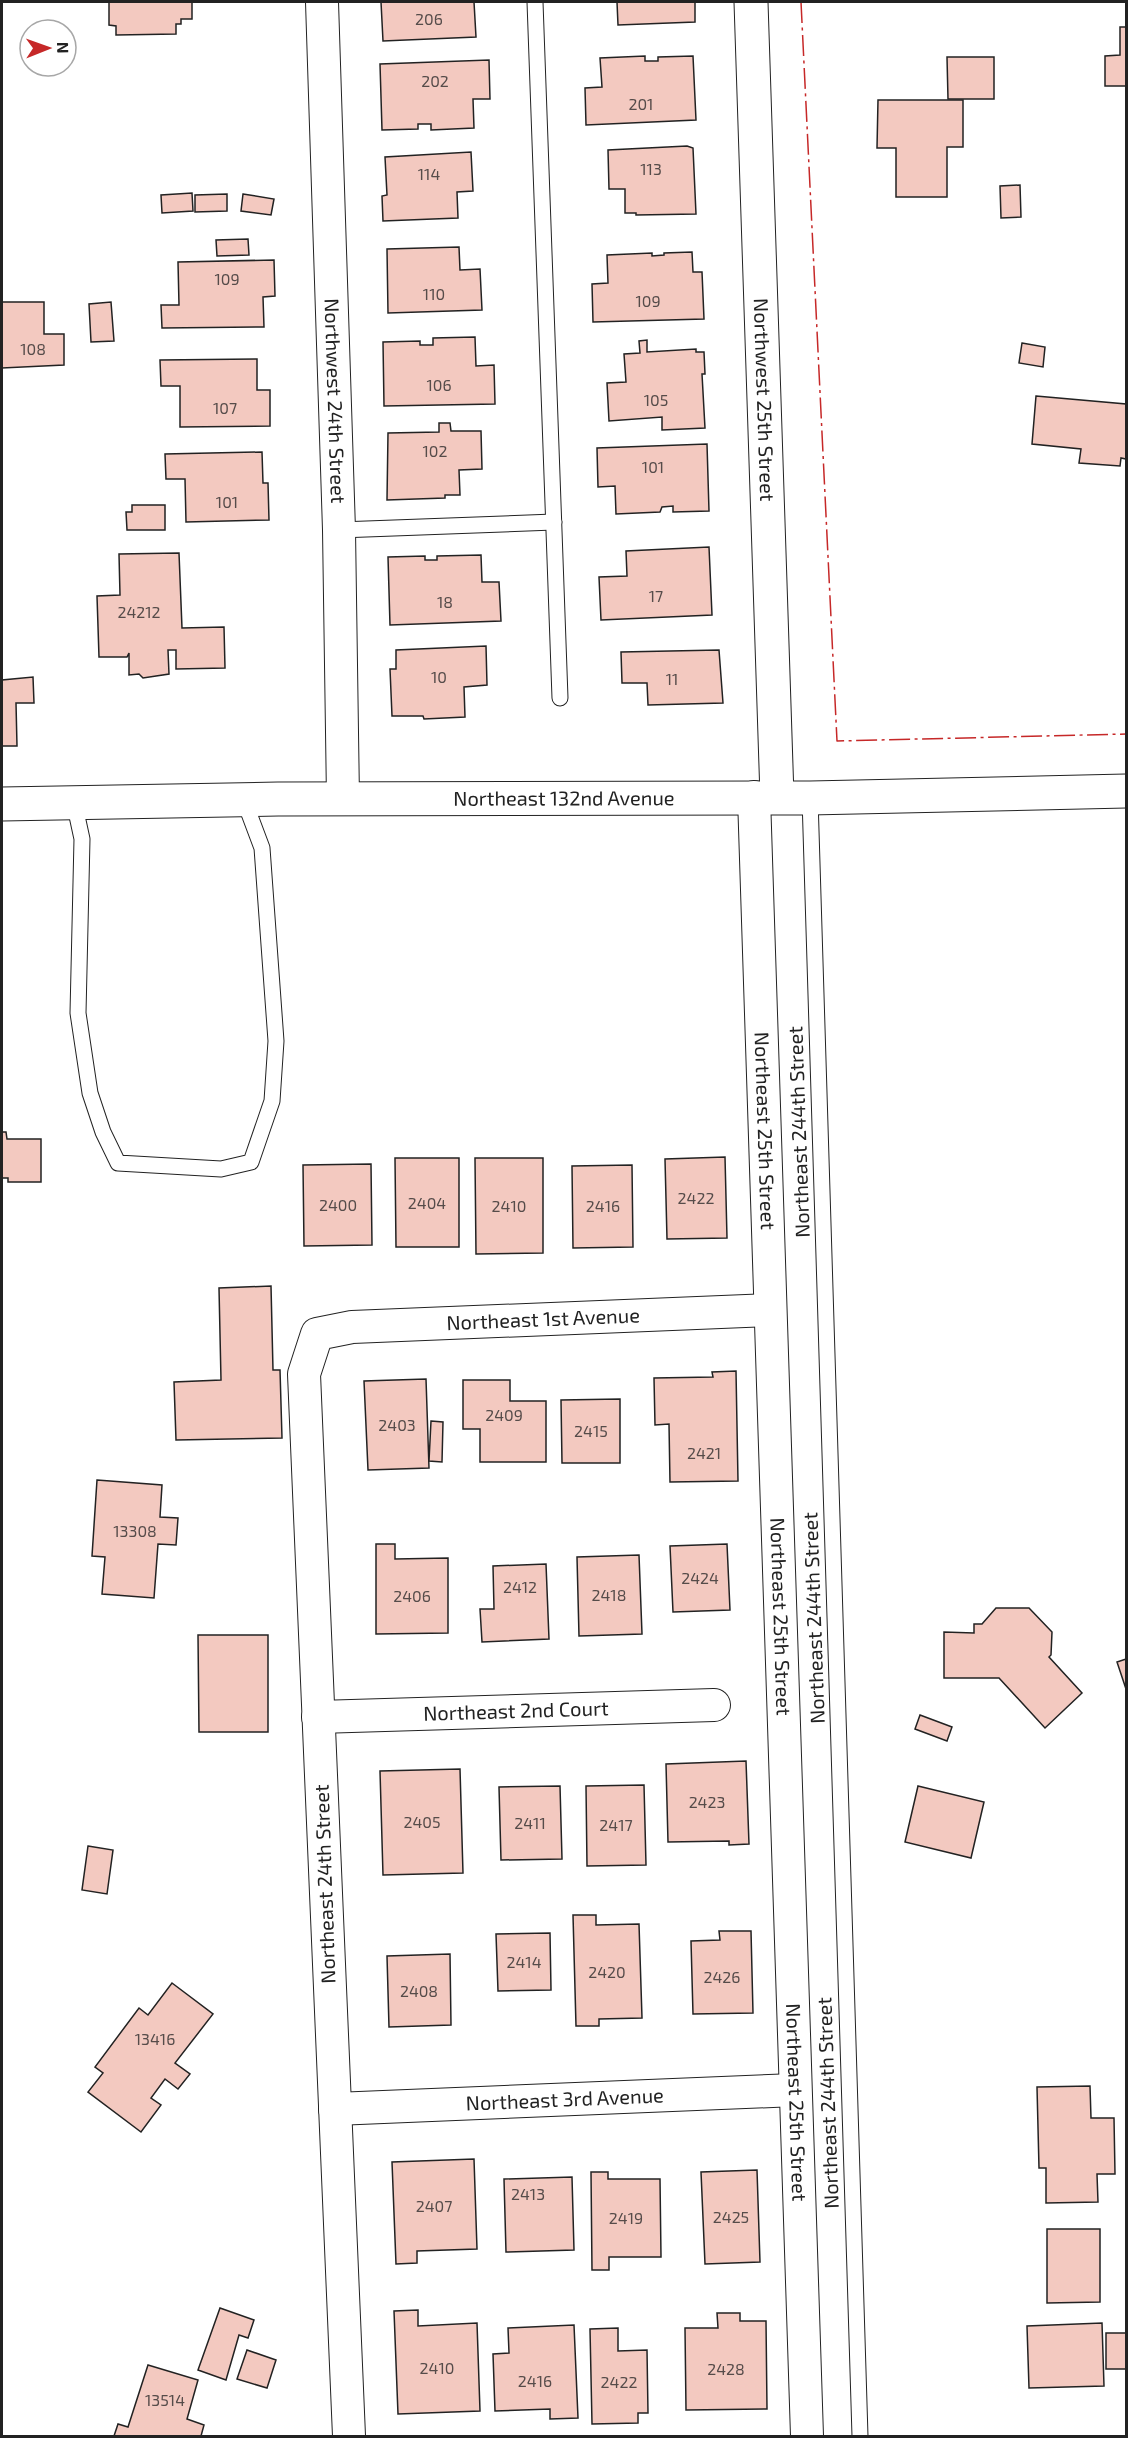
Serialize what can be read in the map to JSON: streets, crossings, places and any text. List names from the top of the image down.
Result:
{
  "streets": {
    "street": [
      "Northwest 25th Street",
      "Northwest 24th Street",
      "Northeast 132nd Avenue",
      "Northeast 25th Street",
      "Northeast 1st Avenue",
      "Northeast 2nd Court",
      "Northeast 24th Street",
      "Northeast 3rd Avenue"
    ],
    "lane": ["Northeast 244th Street"]
  },
  "crossings": [
    ["Northwest 25th Street", "Northeast 132nd Avenue"],
    ["Northwest 25th Street", "Northeast 25th Street"],
    ["Northwest 24th Street", "Northeast 132nd Avenue"],
    ["Northeast 132nd Avenue", "Northeast 25th Street"],
    ["Northeast 132nd Avenue", "Northeast 244th Street"],
    ["Northeast 25th Street", "Northeast 1st Avenue"],
    ["Northeast 25th Street", "Northeast 3rd Avenue"],
    ["Northeast 1st Avenue", "Northeast 24th Street"],
    ["Northeast 2nd Court", "Northeast 24th Street"],
    ["Northeast 24th Street", "Northeast 3rd Avenue"]
  ],
  "house_numbers": [
    "206",
    "202",
    "201",
    "113",
    "114",
    "109",
    "110",
    "109",
    "108",
    "106",
    "105",
    "107",
    "102",
    "101",
    "101",
    "17",
    "18",
    "24212",
    "10",
    "11",
    "2422",
    "2404",
    "2400",
    "2410",
    "2416",
    "2409",
    "2403",
    "2415",
    "2421",
    "13308",
    "2424",
    "2412",
    "2418",
    "2406",
    "2423",
    "2405",
    "2411",
    "2417",
    "2414",
    "2420",
    "2426",
    "2408",
    "13416",
    "2413",
    "2407",
    "2425",
    "2419",
    "2410",
    "2428",
    "2416",
    "2422",
    "13514"
  ],
  "north": "right"
}
